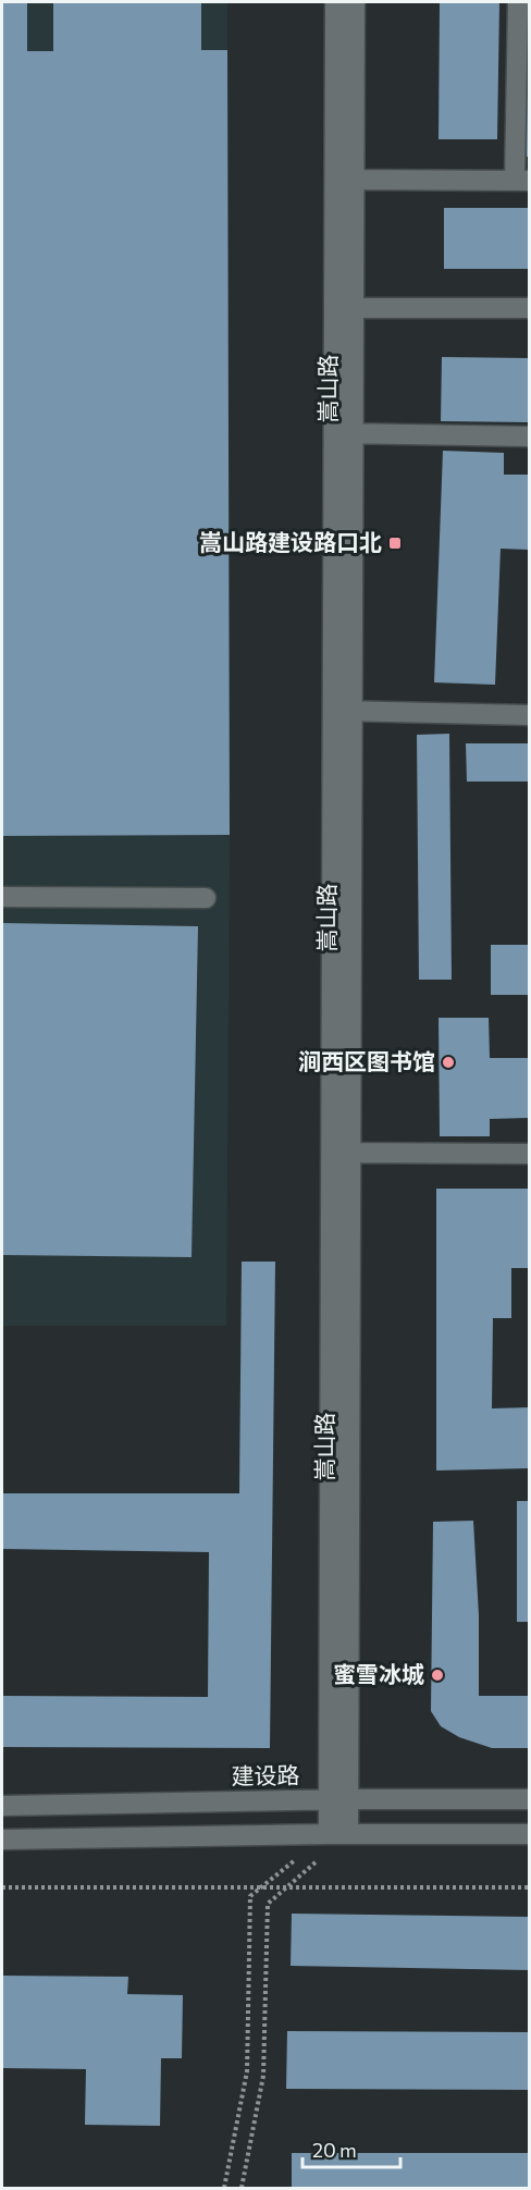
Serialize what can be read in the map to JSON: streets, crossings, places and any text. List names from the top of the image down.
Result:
{
  "streets": {
    "street": ["嵩山路", "建设路"]
  },
  "crossings": [
    ["嵩山路", "建设路"]
  ],
  "places": {
    "transit": ["嵩山路建设路口北"],
    "other": ["涧西区图书馆", "蜜雪冰城"]
  },
  "scale_bar": "20 m"
}
